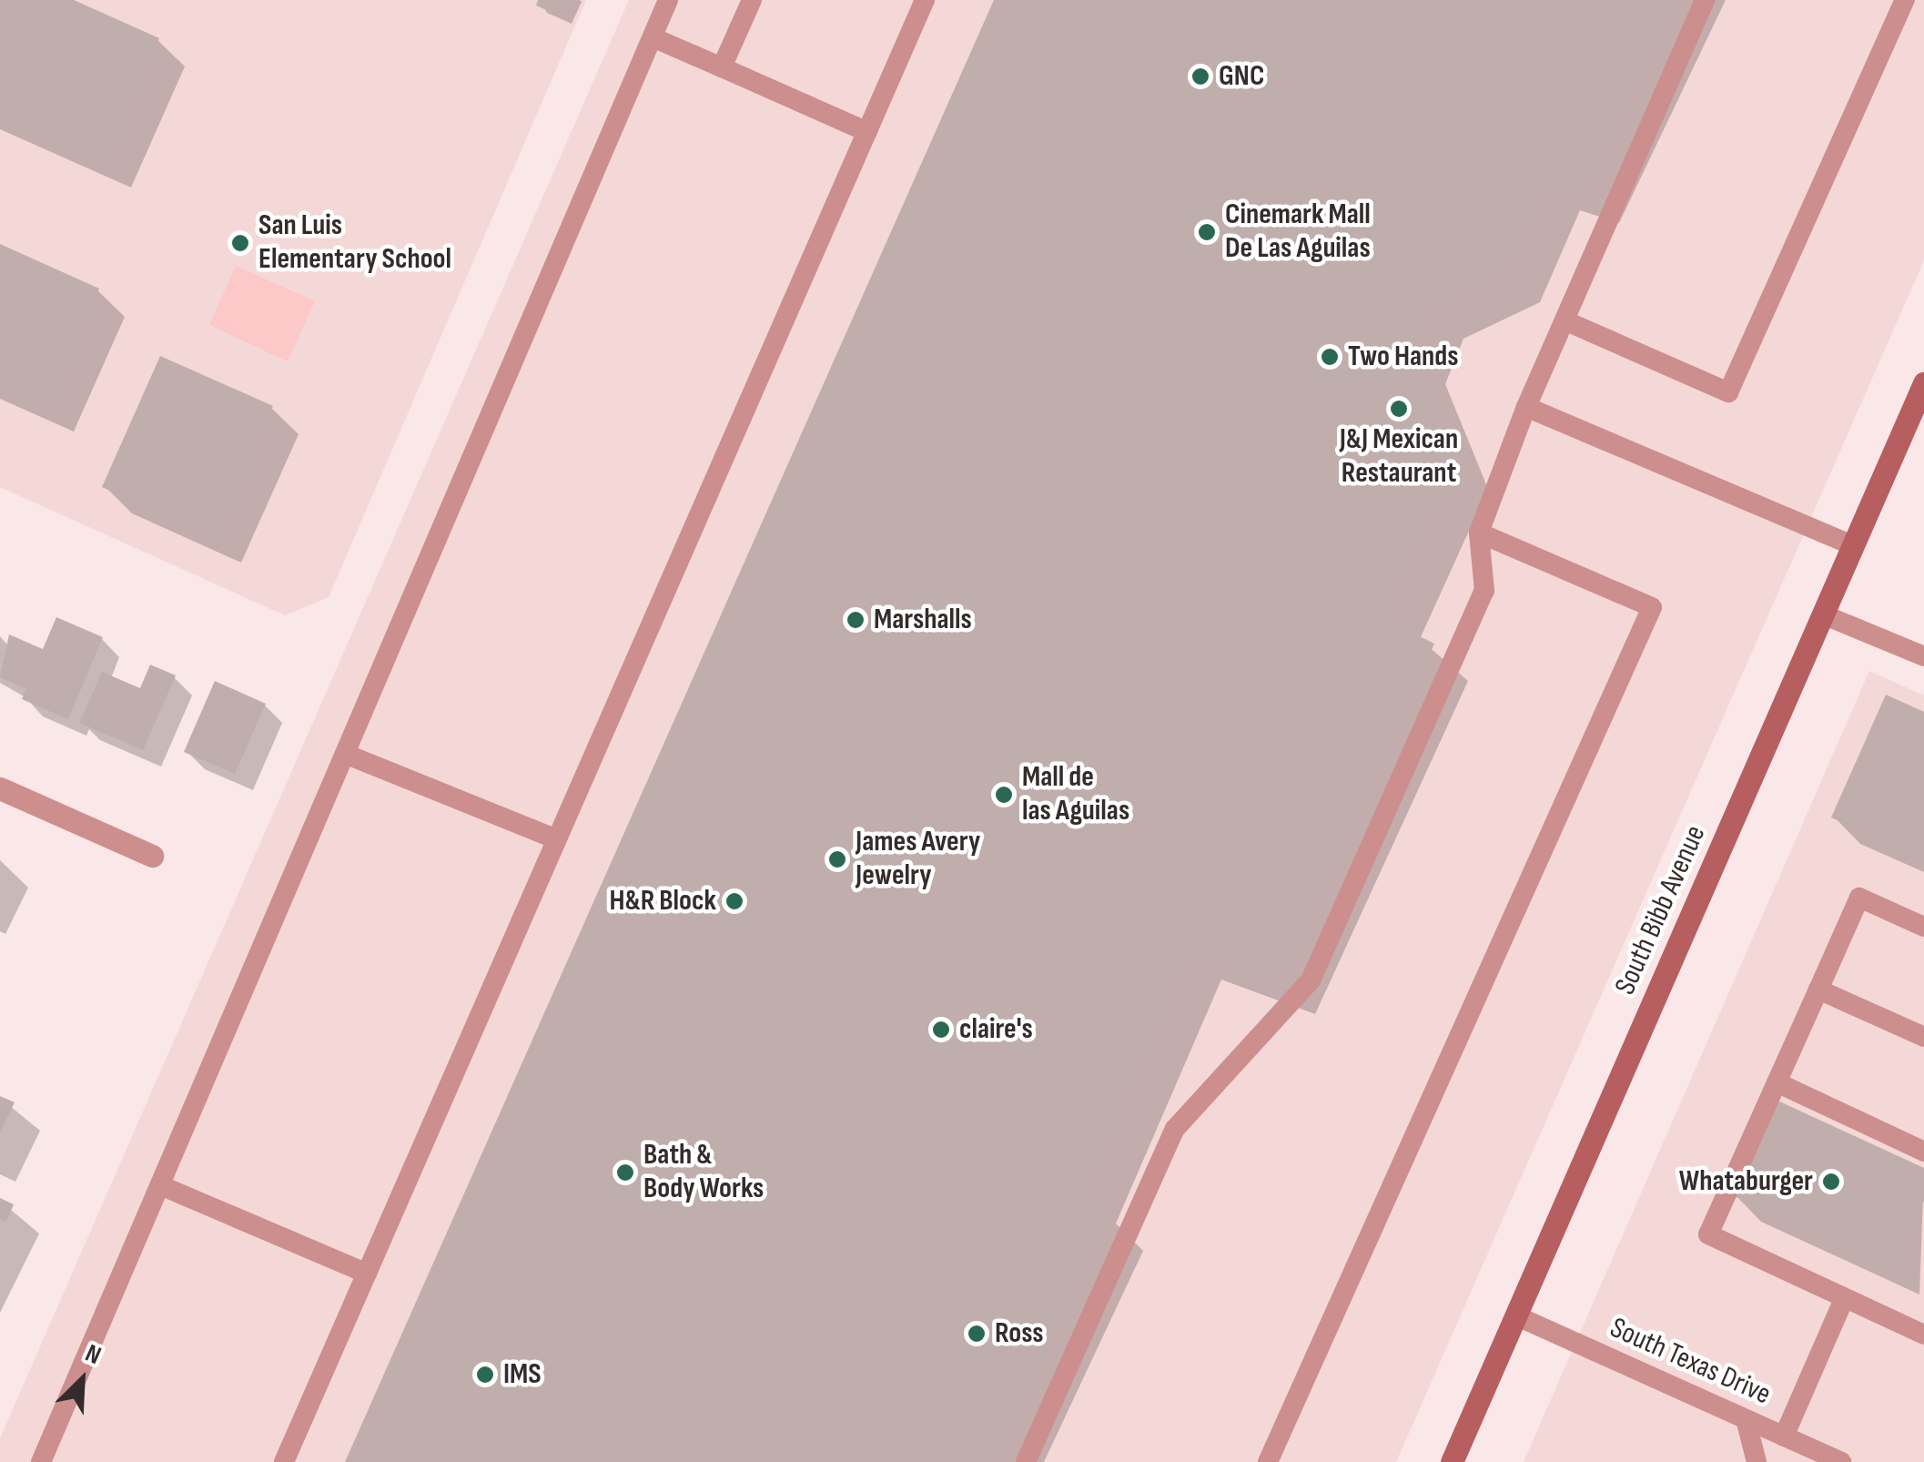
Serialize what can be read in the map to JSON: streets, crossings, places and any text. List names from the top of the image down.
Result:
{
  "streets": {
    "main road": ["South Bibb Avenue"],
    "lane": ["South Texas Drive"]
  },
  "crossings": [
    ["South Bibb Avenue", "South Texas Drive"]
  ],
  "places": [
    "GNC",
    "Cinemark Mall De Las Aguilas",
    "San Luis Elementary School",
    "Two Hands",
    "J&J Mexican Restaurant",
    "Marshalls",
    "Mall de las Aguilas",
    "James Avery Jewelry",
    "H&R Block",
    "claire's",
    "Bath & Body Works",
    "Whataburger",
    "Ross",
    "IMS"
  ],
  "north": "top right"
}
